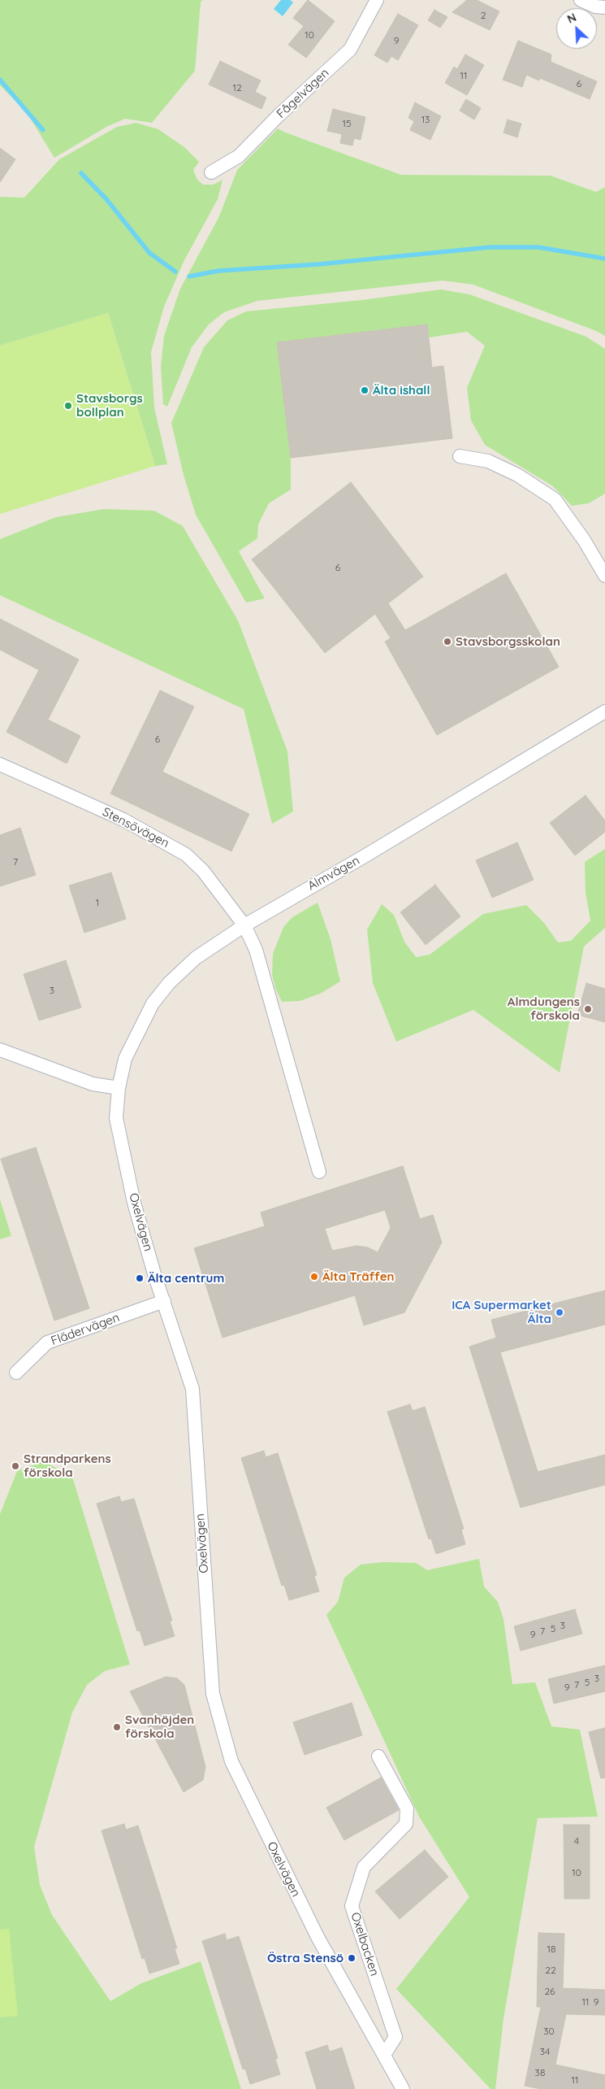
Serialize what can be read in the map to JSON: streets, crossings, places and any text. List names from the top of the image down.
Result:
{
  "streets": {
    "street": [
      "Fågelvägen",
      "Stensövägen",
      "Almvägen",
      "Oxelvägen",
      "Flädervägen",
      "Oxelbacken"
    ]
  },
  "crossings": [
    ["Stensövägen", "Almvägen"],
    ["Almvägen", "Oxelvägen"],
    ["Oxelvägen", "Flädervägen"],
    ["Oxelvägen", "Oxelbacken"]
  ],
  "places": [
    "Älta ishall",
    "Stavsborgs bollplan",
    "Stavsborgsskolan",
    "Almdungens förskola",
    "Älta Träffen",
    "Älta centrum",
    "ICA Supermarket Älta",
    "Strandparkens förskola",
    "Svanhöjden förskola",
    "Östra Stensö"
  ],
  "house_numbers": [
    "2",
    "10",
    "9",
    "11",
    "6",
    "12",
    "13",
    "15",
    "6",
    "6",
    "7",
    "1",
    "3",
    "3",
    "5",
    "7",
    "9",
    "3",
    "5",
    "7",
    "9",
    "4",
    "10",
    "18",
    "22",
    "26",
    "11",
    "9",
    "30",
    "34",
    "38",
    "11"
  ],
  "north": "top left"
}
